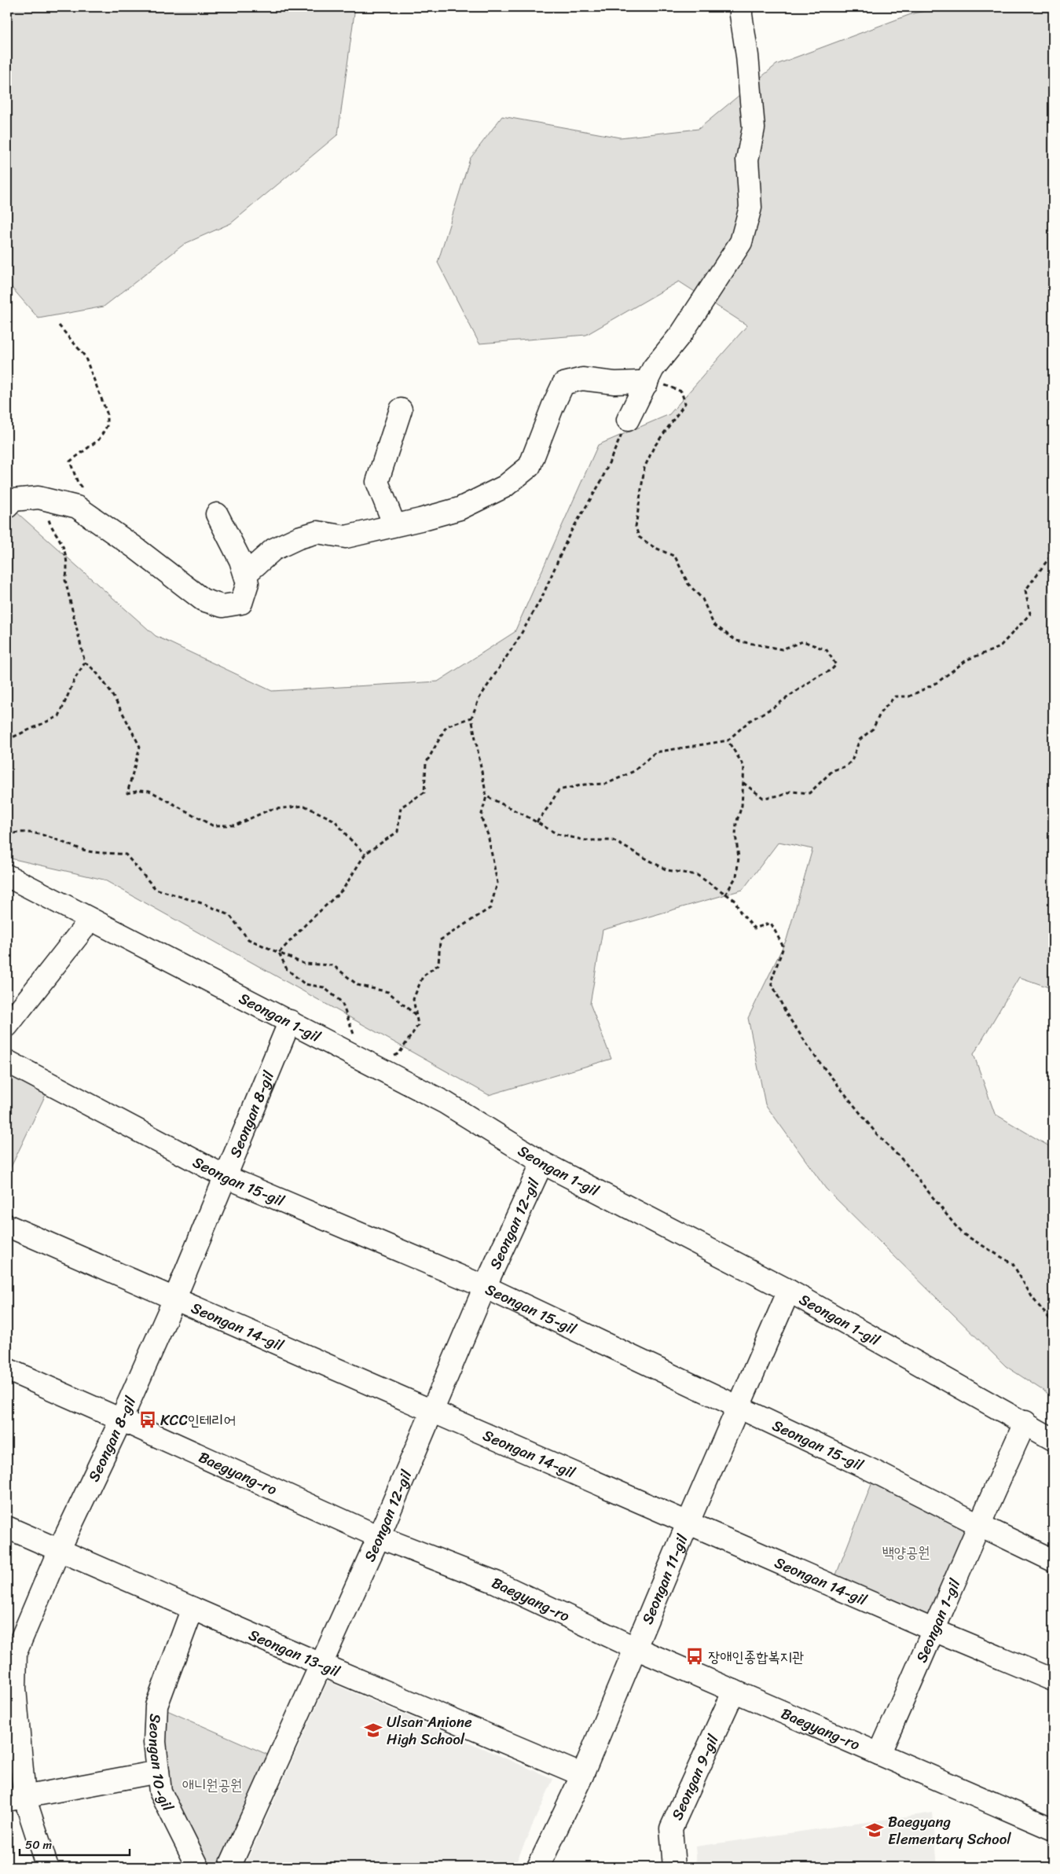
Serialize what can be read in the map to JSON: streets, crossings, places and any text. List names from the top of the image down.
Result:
{
  "streets": {
    "street": [
      "Seongan 1-gil",
      "Seongan 8-gil",
      "Seongan 15-gil",
      "Seongan 12-gil",
      "Seongan 14-gil",
      "Baegyang-ro",
      "Seongan 11-gil",
      "Seongan 13-gil",
      "Seongan 10-gil",
      "Seongan 9-gil"
    ]
  },
  "crossings": [
    ["Seongan 1-gil", "Seongan 8-gil"],
    ["Seongan 1-gil", "Seongan 15-gil"],
    ["Seongan 1-gil", "Seongan 12-gil"],
    ["Seongan 1-gil", "Seongan 14-gil"],
    ["Seongan 1-gil", "Baegyang-ro"],
    ["Seongan 1-gil", "Seongan 11-gil"],
    ["Seongan 8-gil", "Seongan 15-gil"],
    ["Seongan 8-gil", "Seongan 14-gil"],
    ["Seongan 8-gil", "Baegyang-ro"],
    ["Seongan 8-gil", "Seongan 13-gil"],
    ["Seongan 15-gil", "Seongan 12-gil"],
    ["Seongan 15-gil", "Seongan 11-gil"],
    ["Seongan 12-gil", "Seongan 14-gil"],
    ["Seongan 12-gil", "Baegyang-ro"],
    ["Seongan 12-gil", "Seongan 13-gil"],
    ["Seongan 14-gil", "Seongan 11-gil"],
    ["Baegyang-ro", "Seongan 11-gil"],
    ["Baegyang-ro", "Seongan 9-gil"],
    ["Seongan 11-gil", "Seongan 13-gil"],
    ["Seongan 13-gil", "Seongan 10-gil"]
  ],
  "parks": ["백양공원", "애니원공원"],
  "places": {
    "bus stop": ["KCC인테리어", "장애인종합복지관"],
    "school or university": ["Ulsan Anione High School", "Baegyang Elementary School"]
  },
  "scale_bar": "50 m"
}
